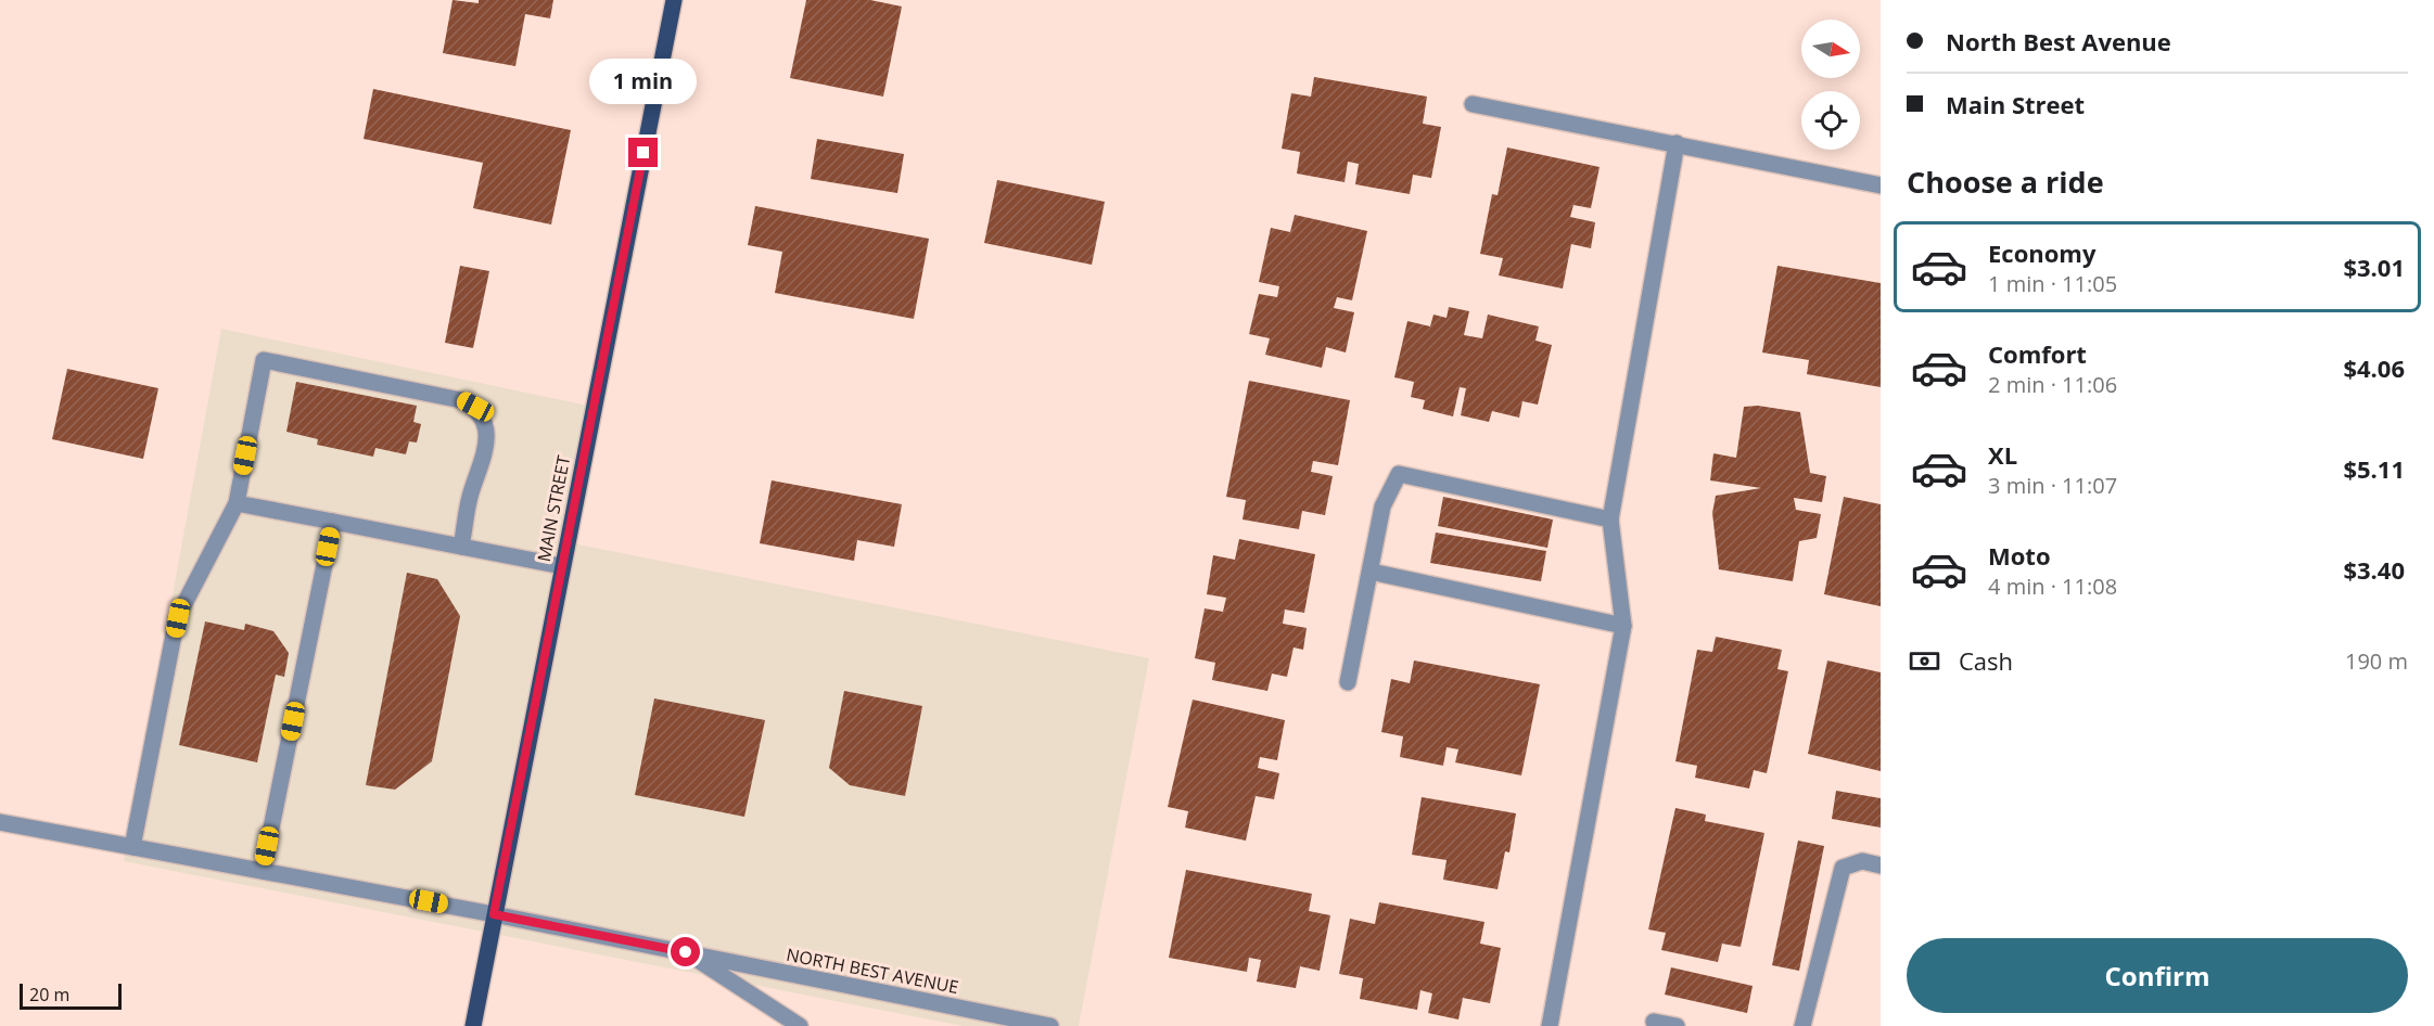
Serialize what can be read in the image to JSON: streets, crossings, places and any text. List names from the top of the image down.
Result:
{
  "streets": {
    "main road": ["MAIN STREET"],
    "street": ["NORTH BEST AVENUE"]
  },
  "crossings": [
    ["MAIN STREET", "NORTH BEST AVENUE"]
  ],
  "scale_bar": "20 m",
  "north": "right",
  "page": {
    "banner": ["North Best Avenue", "Main Street"],
    "bubble": "1 min",
    "heading": "Choose a ride",
    "list": [
      {
        "name": "Economy",
        "note": "1 min · 11:05",
        "value": "$3.01"
      },
      {
        "name": "Comfort",
        "note": "2 min · 11:06",
        "value": "$4.06"
      },
      {
        "name": "XL",
        "note": "3 min · 11:07",
        "value": "$5.11"
      },
      {
        "name": "Moto",
        "note": "4 min · 11:08",
        "value": "$3.40"
      }
    ],
    "pay": ["Cash", "190 m"],
    "buttons": "Confirm",
    "scale": "20 m"
  }
}
